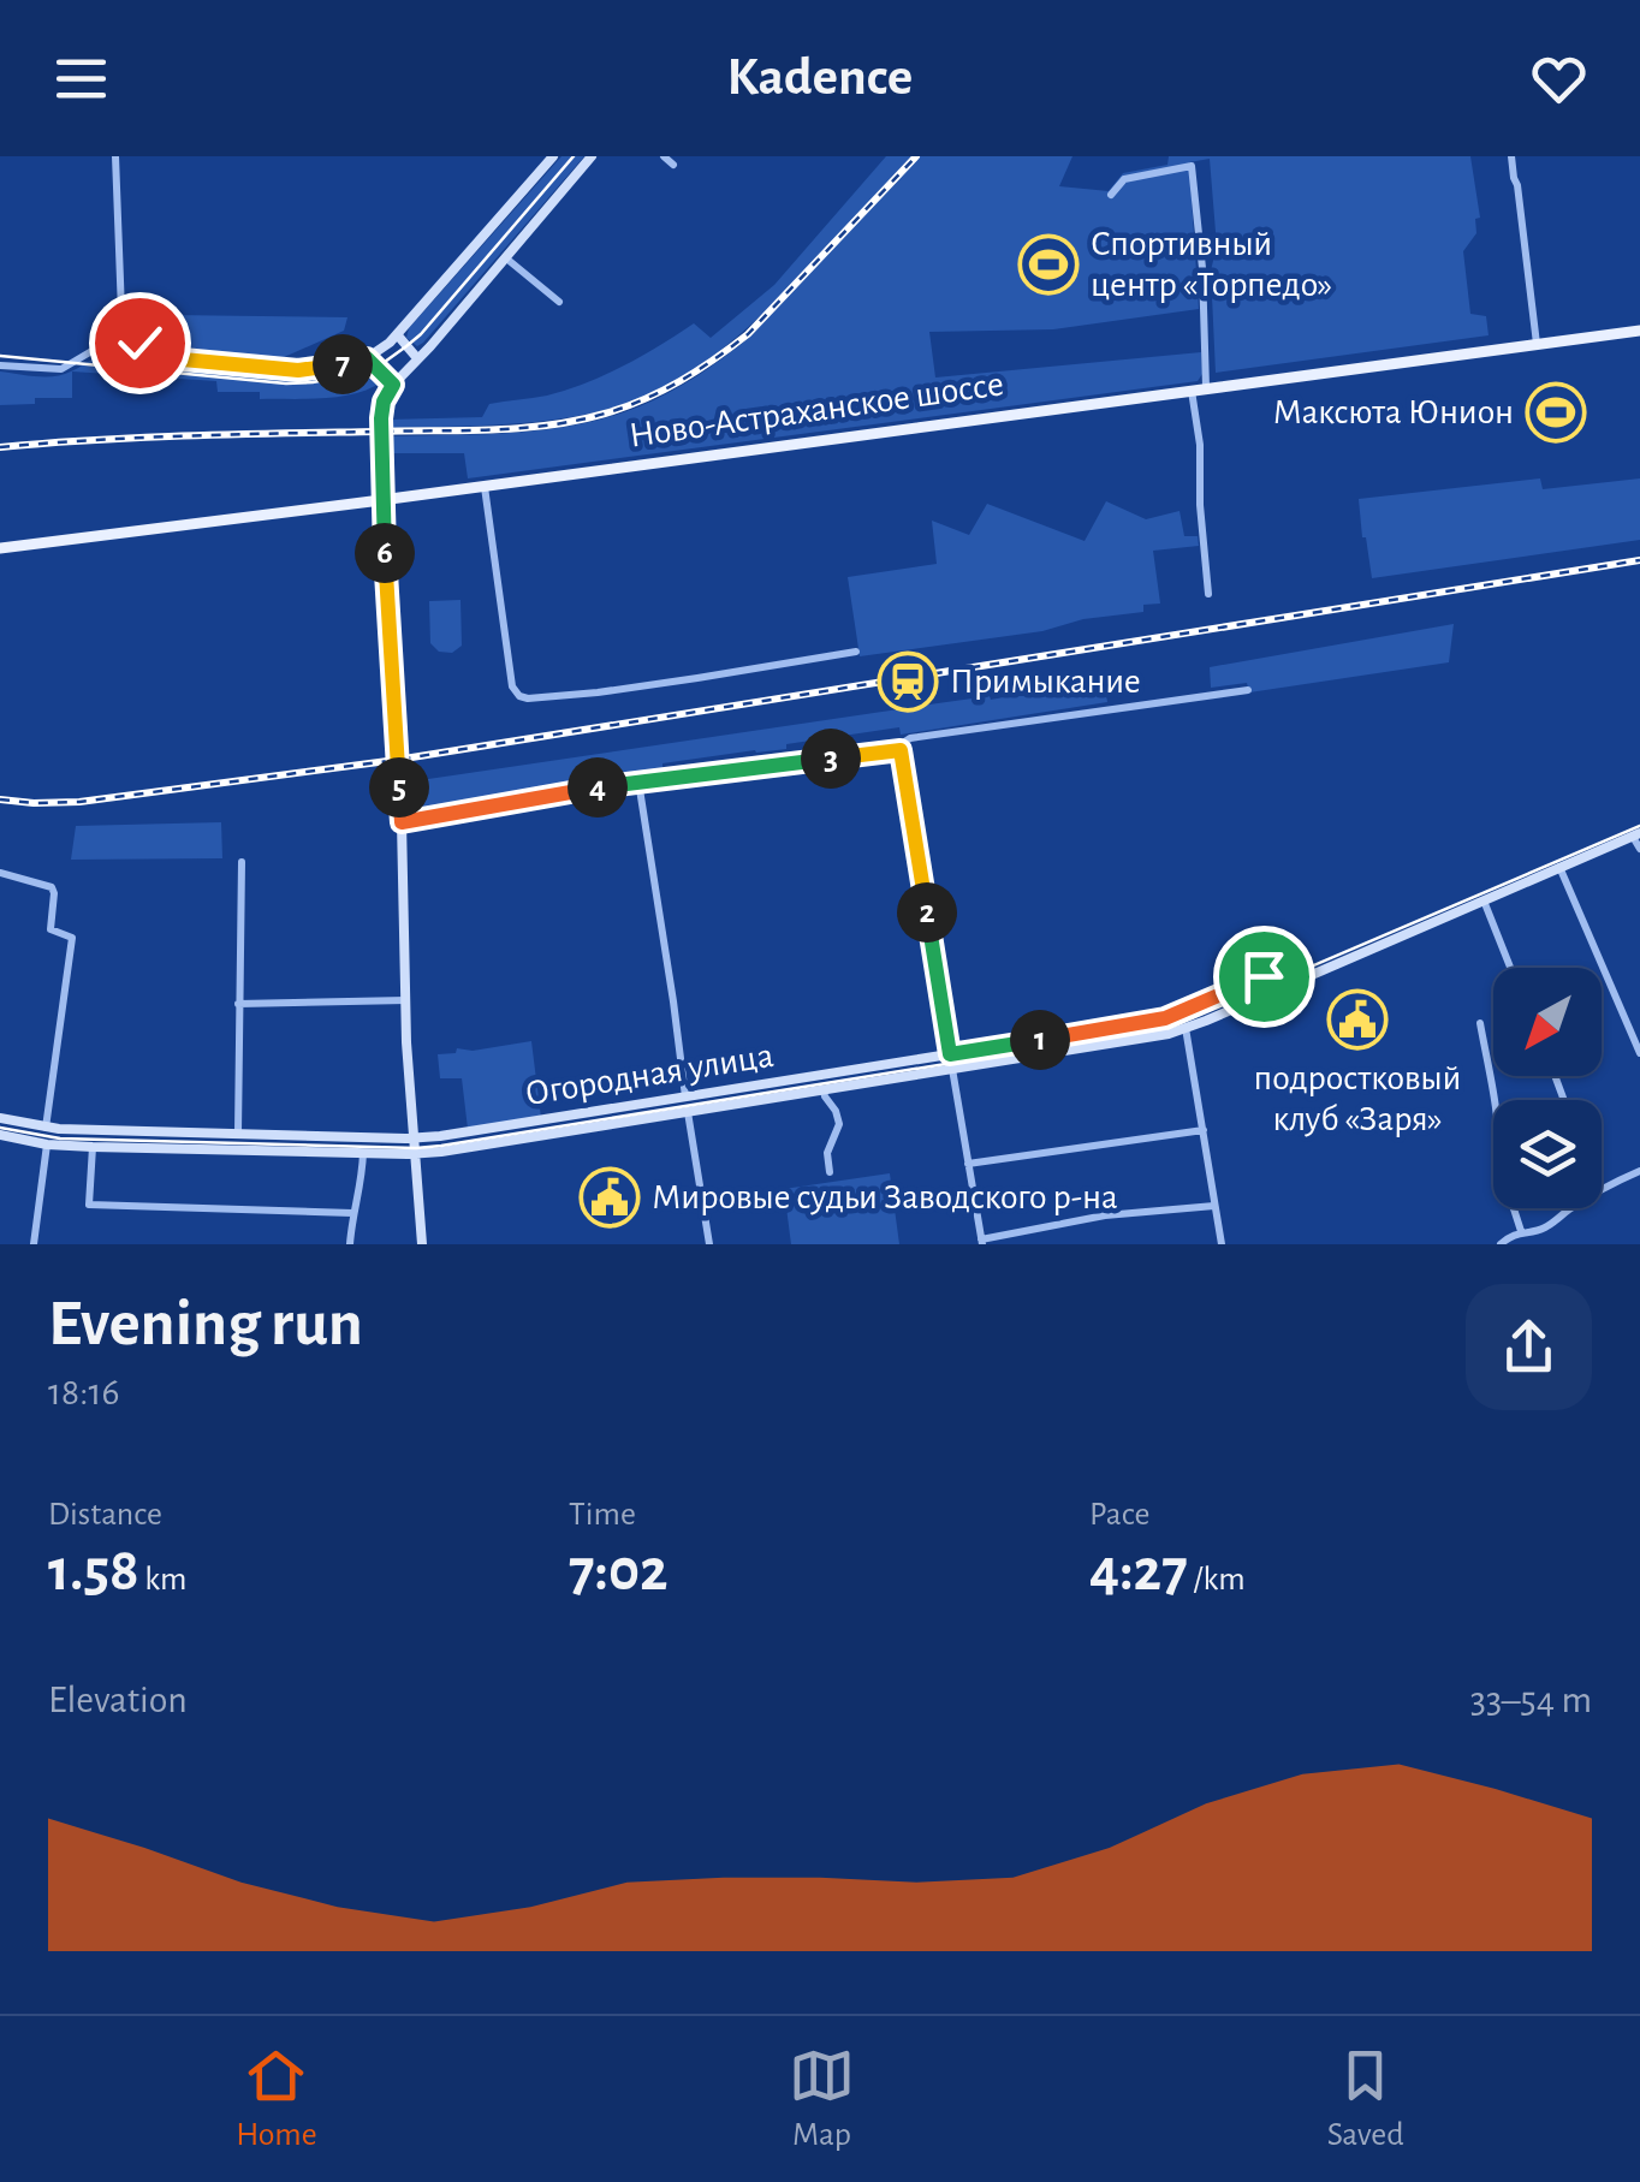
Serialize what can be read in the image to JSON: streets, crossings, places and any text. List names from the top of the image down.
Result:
{
  "streets": {
    "main road": ["Ново-Астраханское шоссе"],
    "street": ["Огородная улица"]
  },
  "places": {
    "sports": ["Спортивный центр «Торпедо»", "Максюта Юнион"],
    "station": ["Примыкание"],
    "public building": ["подростковый клуб «Заря»", "Мировые судьи Заводского р-на"]
  },
  "north": "bottom left",
  "page": {
    "header": "Kadence",
    "pins": [
      "7",
      "6",
      "3",
      "4",
      "5",
      "2",
      "1"
    ],
    "heading": ["Evening run", "18:16"],
    "stats": [
      ["Distance", "1.58 km"],
      ["Time", "7:02"],
      ["Pace", "4:27 /km"]
    ],
    "chart": ["Elevation", "33–54 m"],
    "tabs": ["Home", "Map", "Saved"]
  }
}
